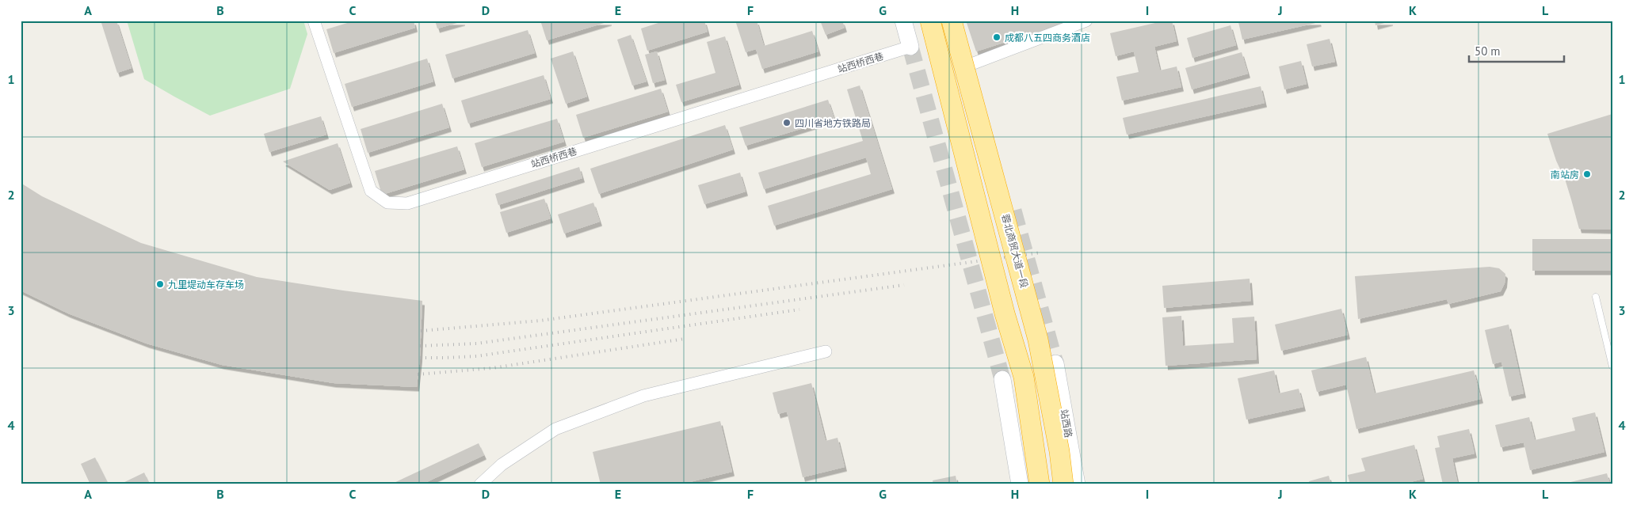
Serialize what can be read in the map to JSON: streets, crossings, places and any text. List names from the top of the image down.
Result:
{
  "streets": {
    "highway": ["蓉北商贸大道一段"],
    "main road": ["站西路"],
    "street": ["站西桥西巷"]
  },
  "places": [
    "成都八五四商务酒店",
    "四川省地方铁路局",
    "南站房",
    "九里堤动车存车场"
  ],
  "scale_bar": "50 m",
  "grid": {
    "columns": [
      "A",
      "B",
      "C",
      "D",
      "E",
      "F",
      "G",
      "H",
      "I",
      "J",
      "K",
      "L"
    ],
    "rows": [
      "1",
      "2",
      "3",
      "4"
    ]
  }
}
